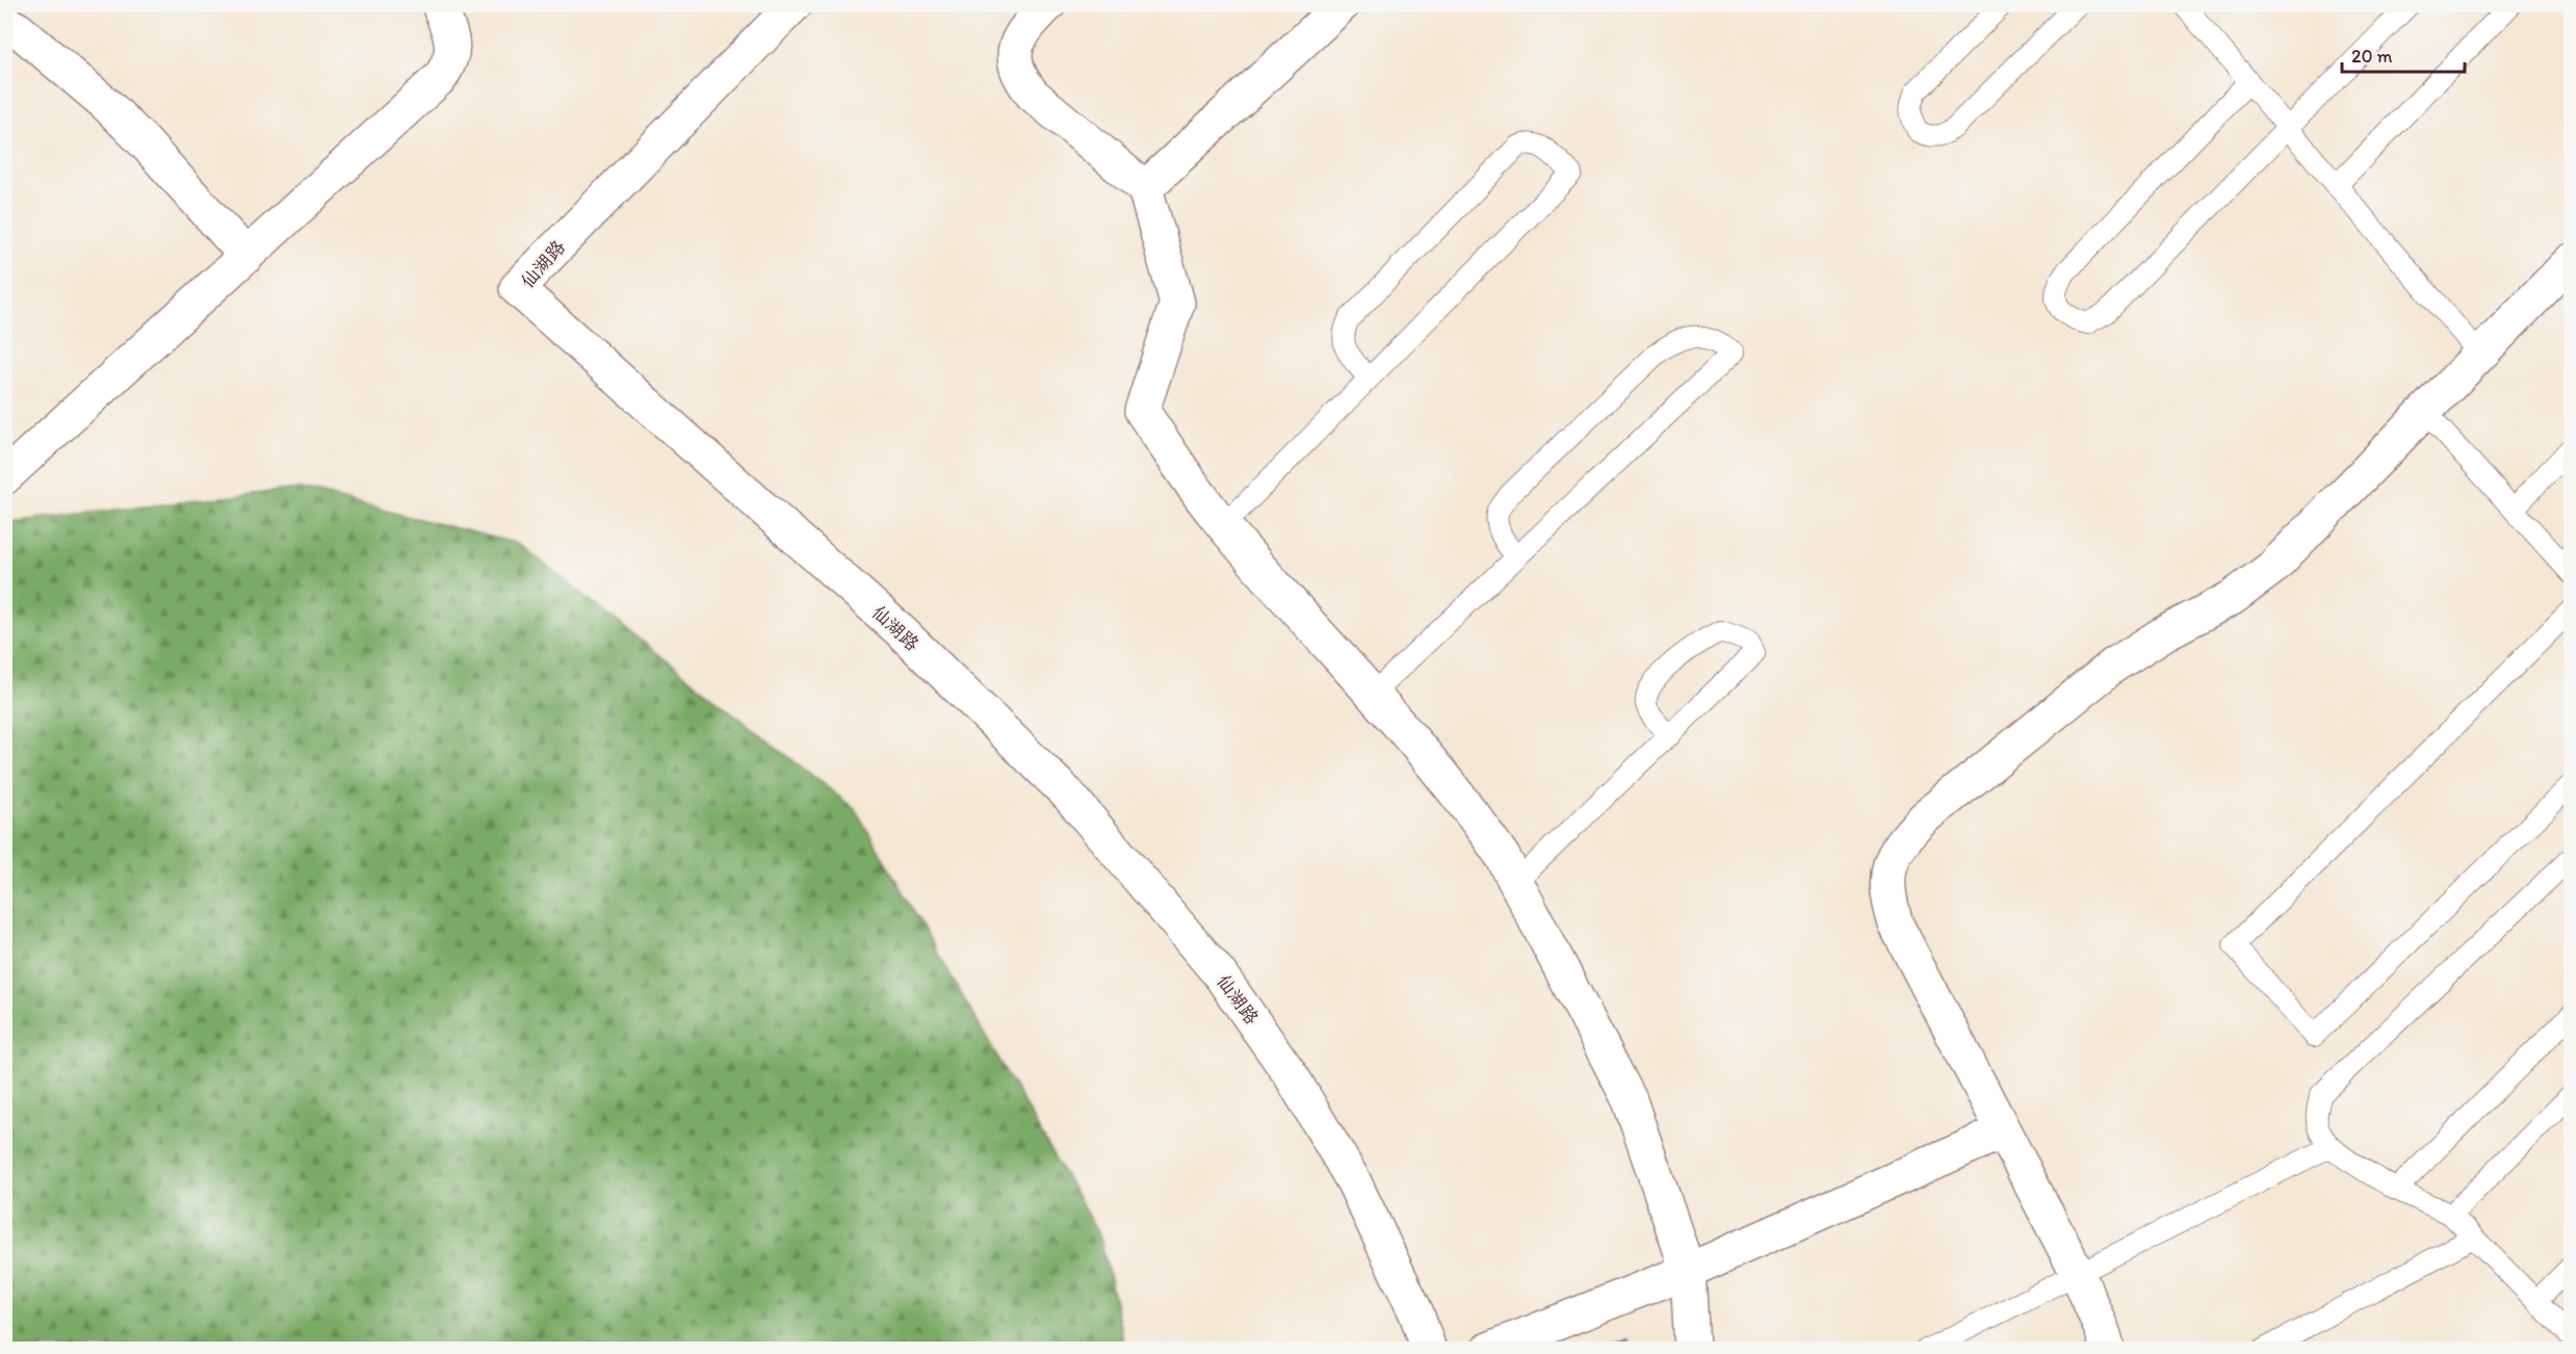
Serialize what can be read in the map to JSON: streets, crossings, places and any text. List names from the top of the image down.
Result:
{
  "streets": {
    "street": ["仙湖路"]
  },
  "scale_bar": "20 m"
}
